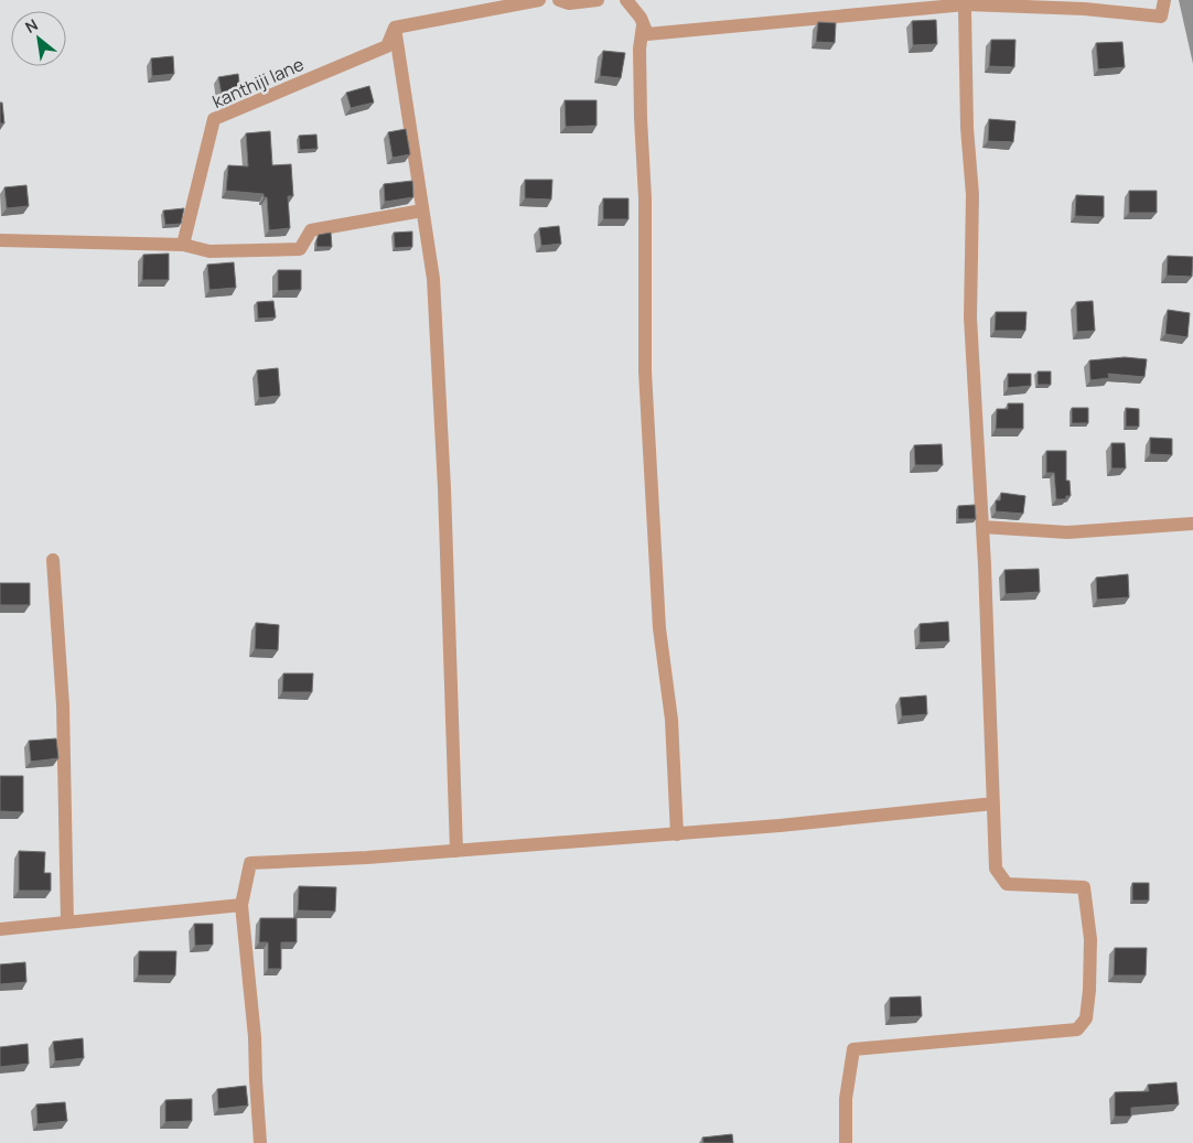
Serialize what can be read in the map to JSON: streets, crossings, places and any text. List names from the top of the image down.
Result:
{
  "streets": {
    "street": ["kanthiji lane"]
  },
  "north": "top left"
}
